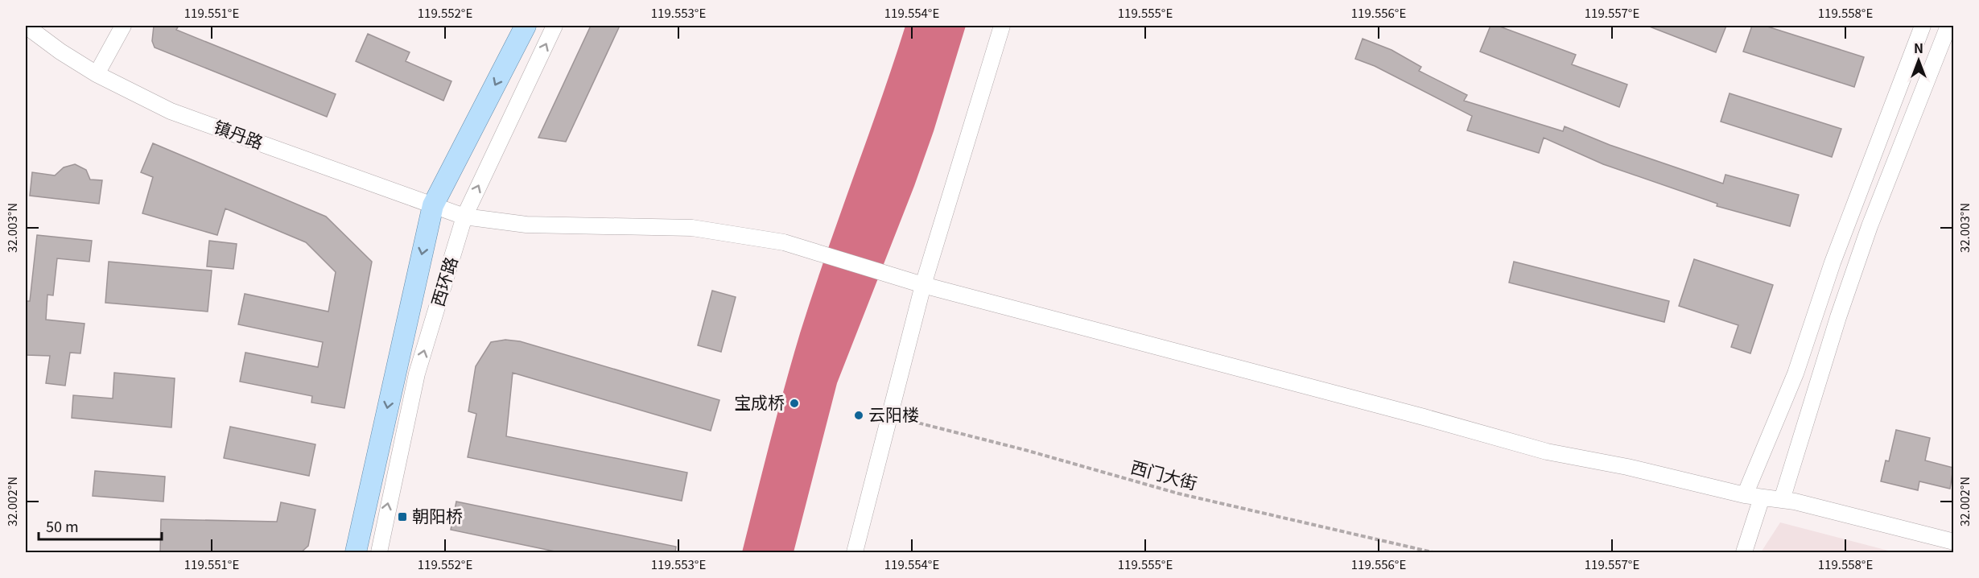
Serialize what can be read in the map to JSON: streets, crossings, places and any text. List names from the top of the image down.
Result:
{
  "streets": {
    "main road": ["西环路"],
    "street": ["镇丹路"],
    "path": ["西门大街"]
  },
  "crossings": [
    ["镇丹路", "西环路"]
  ],
  "places": {
    "other": ["宝成桥", "云阳楼"],
    "transit": ["朝阳桥"]
  },
  "scale_bar": "50 m",
  "north": "top",
  "coordinates": [
    "119.551°E",
    "119.552°E",
    "119.553°E",
    "119.554°E",
    "119.555°E",
    "119.556°E",
    "119.557°E",
    "119.558°E",
    "32.003°N",
    "32.002°N"
  ]
}
